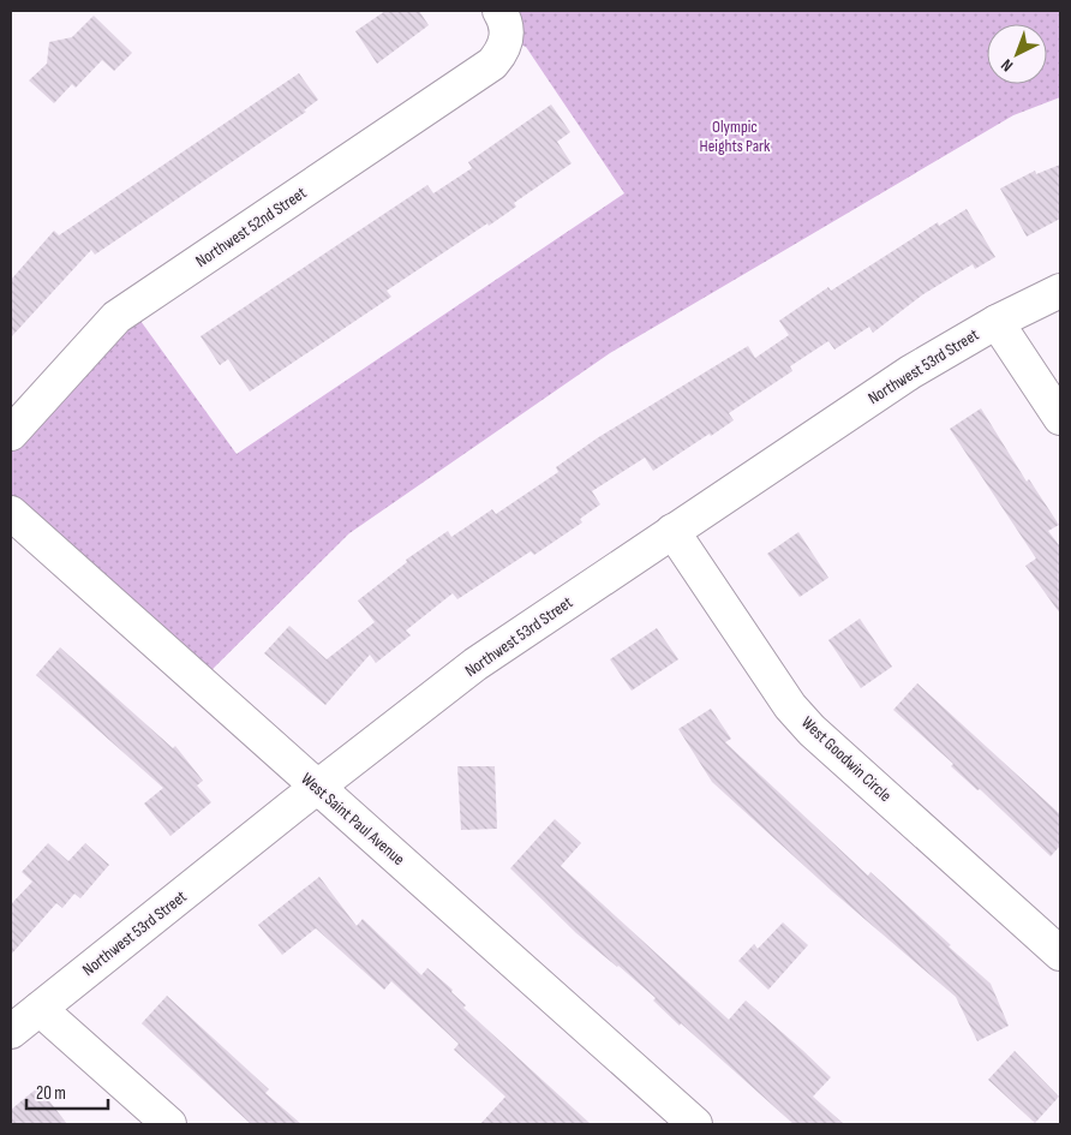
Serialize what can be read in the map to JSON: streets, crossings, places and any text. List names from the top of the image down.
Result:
{
  "streets": {
    "street": [
      "Northwest 52nd Street",
      "Northwest 53rd Street",
      "West Goodwin Circle",
      "West Saint Paul Avenue"
    ]
  },
  "crossings": [
    ["Northwest 53rd Street", "West Goodwin Circle"],
    ["Northwest 53rd Street", "West Saint Paul Avenue"]
  ],
  "parks": ["Olympic Heights Park"],
  "scale_bar": "20 m",
  "north": "bottom left"
}
